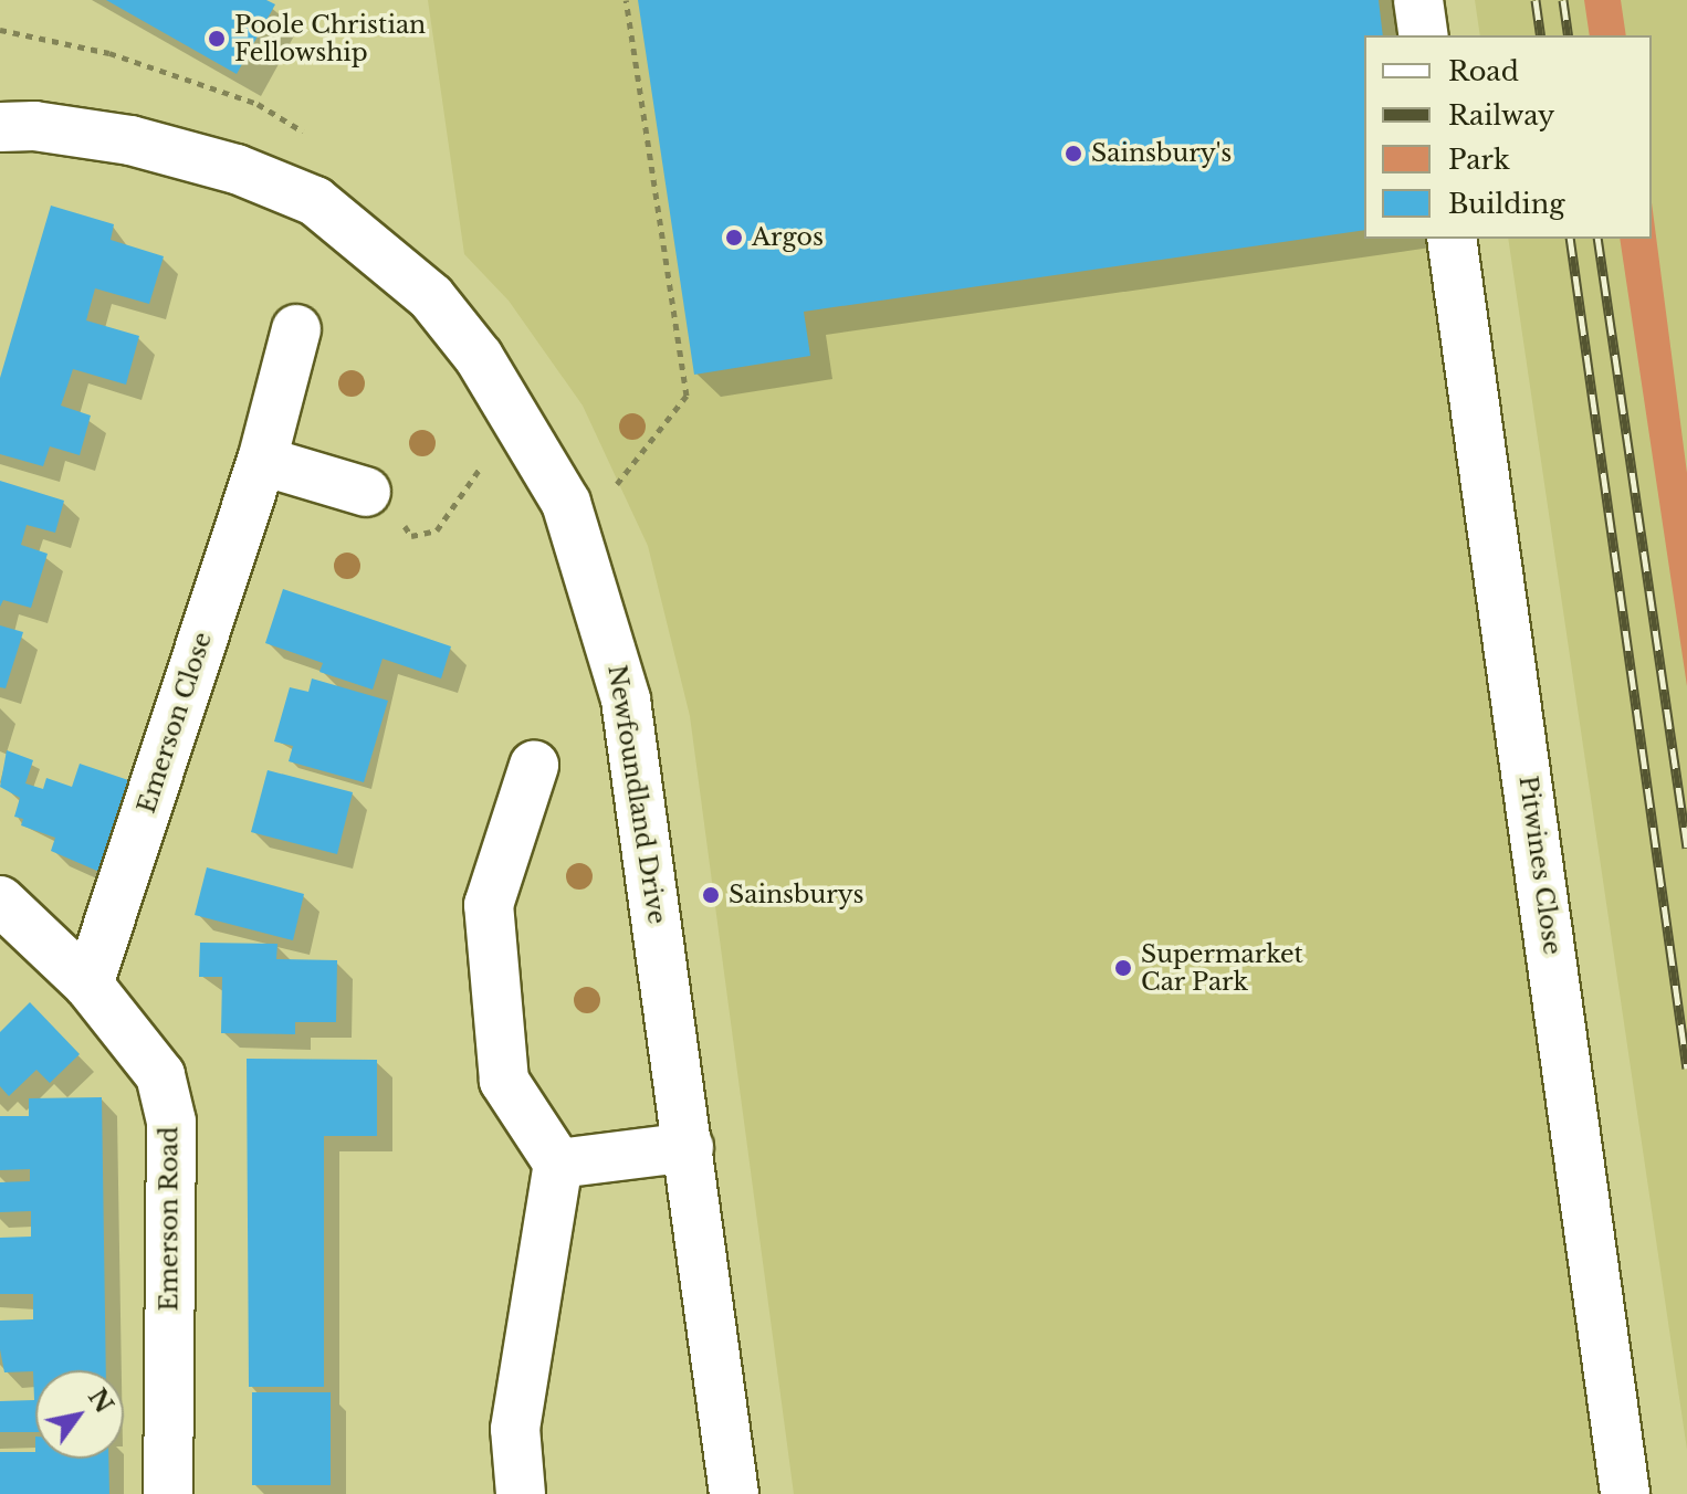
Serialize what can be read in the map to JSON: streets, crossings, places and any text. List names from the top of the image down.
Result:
{
  "streets": {
    "street": [
      "Emerson Close",
      "Newfoundland Drive",
      "Pitwines Close",
      "Emerson Road"
    ]
  },
  "crossings": [
    ["Emerson Close", "Emerson Road"]
  ],
  "places": [
    "Poole Christian Fellowship",
    "Sainsbury's",
    "Argos",
    "Sainsburys",
    "Supermarket Car Park"
  ],
  "legend": [
    "Road",
    "Railway",
    "Park",
    "Building"
  ],
  "north": "top right"
}
